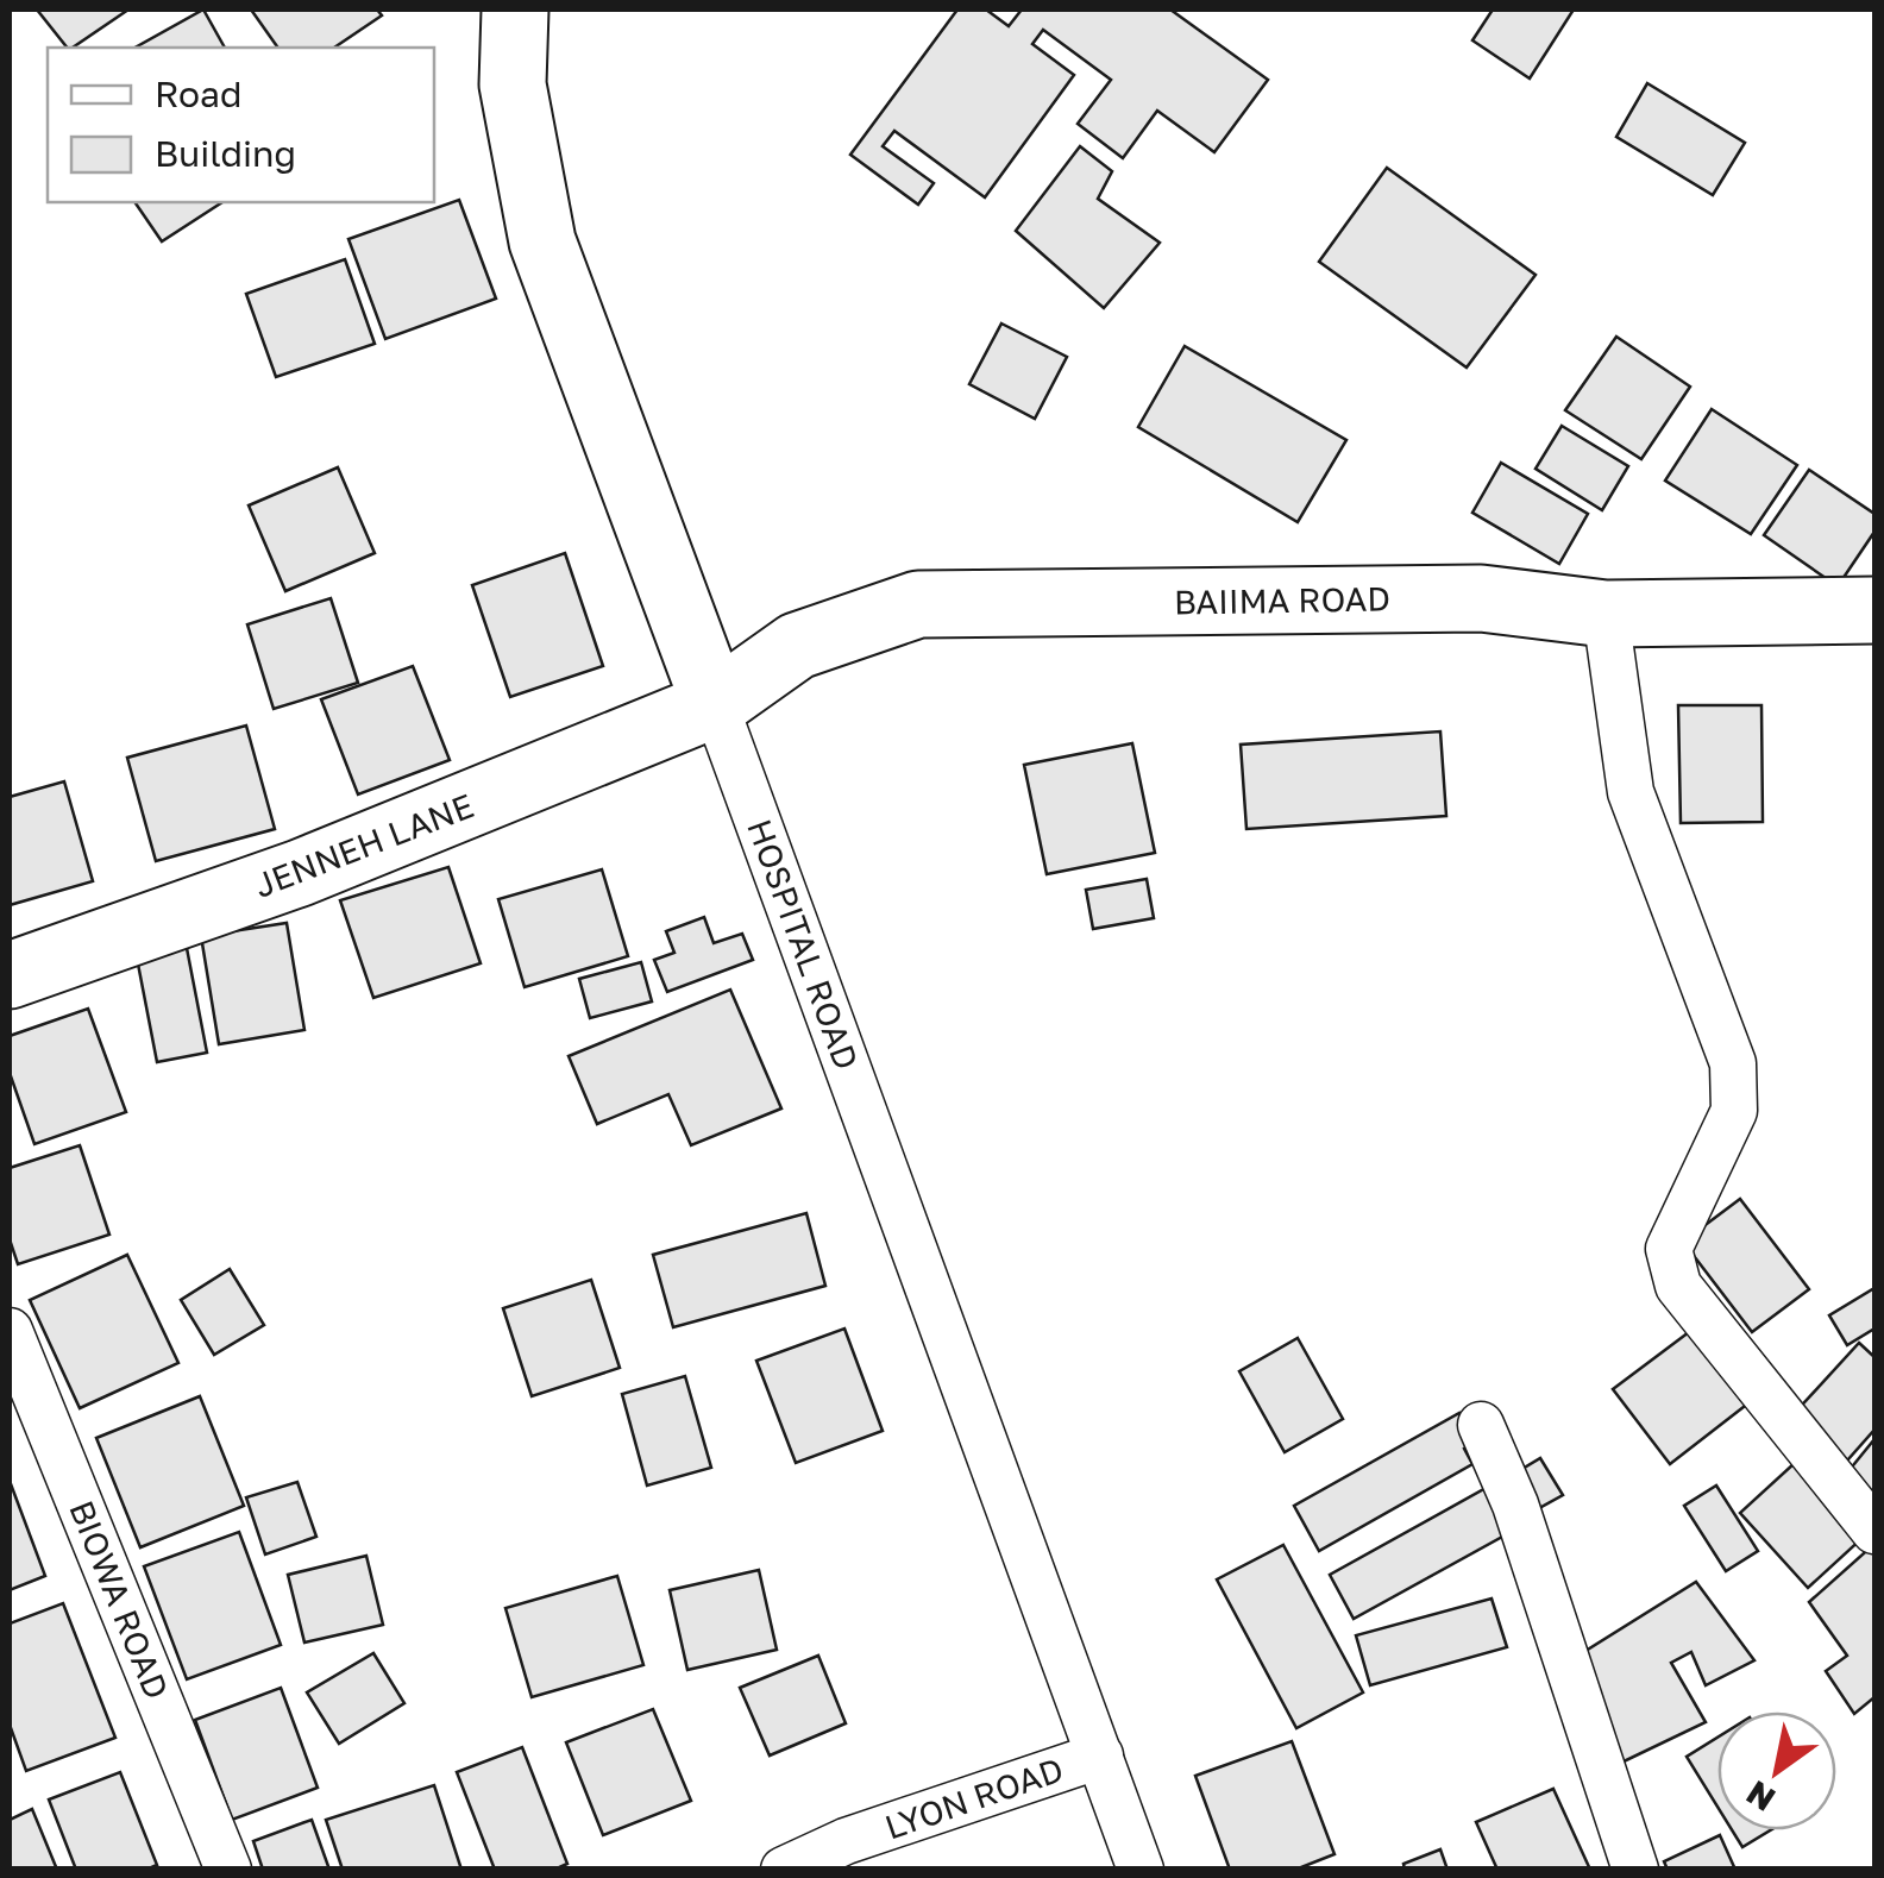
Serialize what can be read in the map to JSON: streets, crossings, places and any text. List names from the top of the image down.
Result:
{
  "streets": {
    "street": [
      "BAIIMA ROAD",
      "JENNEH LANE",
      "HOSPITAL ROAD",
      "BIOWA ROAD",
      "LYON ROAD"
    ]
  },
  "crossings": [
    ["BAIIMA ROAD", "JENNEH LANE"],
    ["BAIIMA ROAD", "HOSPITAL ROAD"],
    ["JENNEH LANE", "HOSPITAL ROAD"],
    ["HOSPITAL ROAD", "LYON ROAD"]
  ],
  "legend": ["Road", "Building"],
  "north": "bottom left"
}
